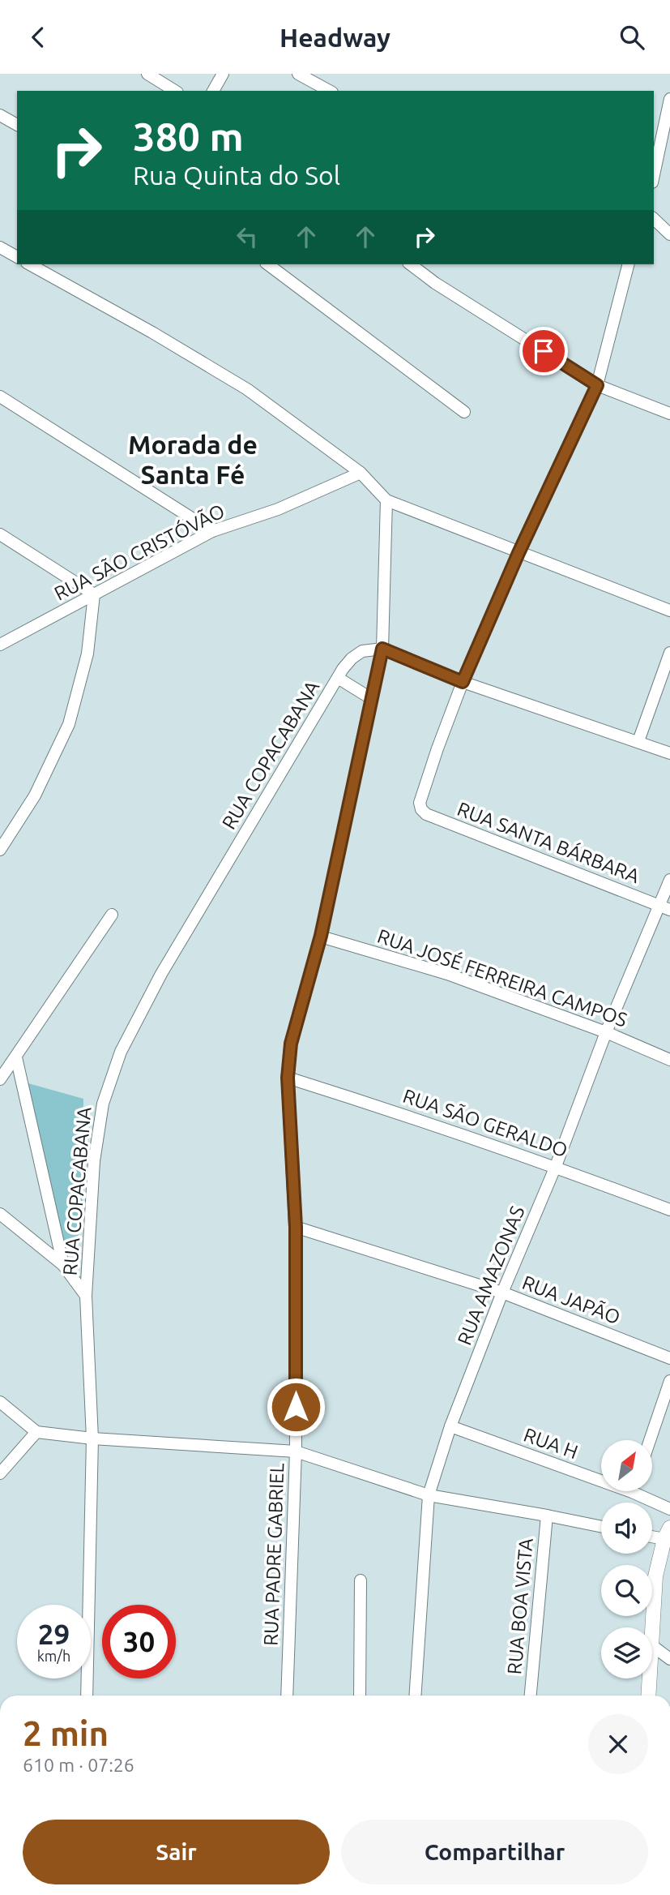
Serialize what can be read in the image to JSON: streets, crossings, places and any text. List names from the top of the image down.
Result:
{
  "streets": {
    "street": [
      "RUA SÃO CRISTÓVÃO",
      "RUA COPACABANA",
      "RUA SANTA BÁRBARA",
      "RUA JOSÉ FERREIRA CAMPOS",
      "RUA SÃO GERALDO",
      "RUA AMAZONAS",
      "RUA JAPÃO",
      "RUA H",
      "RUA PADRE GABRIEL",
      "RUA BOA VISTA"
    ]
  },
  "crossings": [
    ["RUA COPACABANA", "RUA PADRE GABRIEL"],
    ["RUA SANTA BÁRBARA", "RUA AMAZONAS"],
    ["RUA JOSÉ FERREIRA CAMPOS", "RUA AMAZONAS"],
    ["RUA JOSÉ FERREIRA CAMPOS", "RUA PADRE GABRIEL"],
    ["RUA SÃO GERALDO", "RUA AMAZONAS"],
    ["RUA SÃO GERALDO", "RUA PADRE GABRIEL"],
    ["RUA AMAZONAS", "RUA JAPÃO"],
    ["RUA AMAZONAS", "RUA H"],
    ["RUA JAPÃO", "RUA PADRE GABRIEL"]
  ],
  "districts": ["Morada de Santa Fé"],
  "north": "top right",
  "page": {
    "header": "Headway",
    "turn": ["380 m", "Rua Quinta do Sol"],
    "speed": "29 km/h",
    "limit": "30",
    "heading": ["2 min", "610 m · 07:26"],
    "buttons": ["Sair", "Compartilhar"]
  }
}
